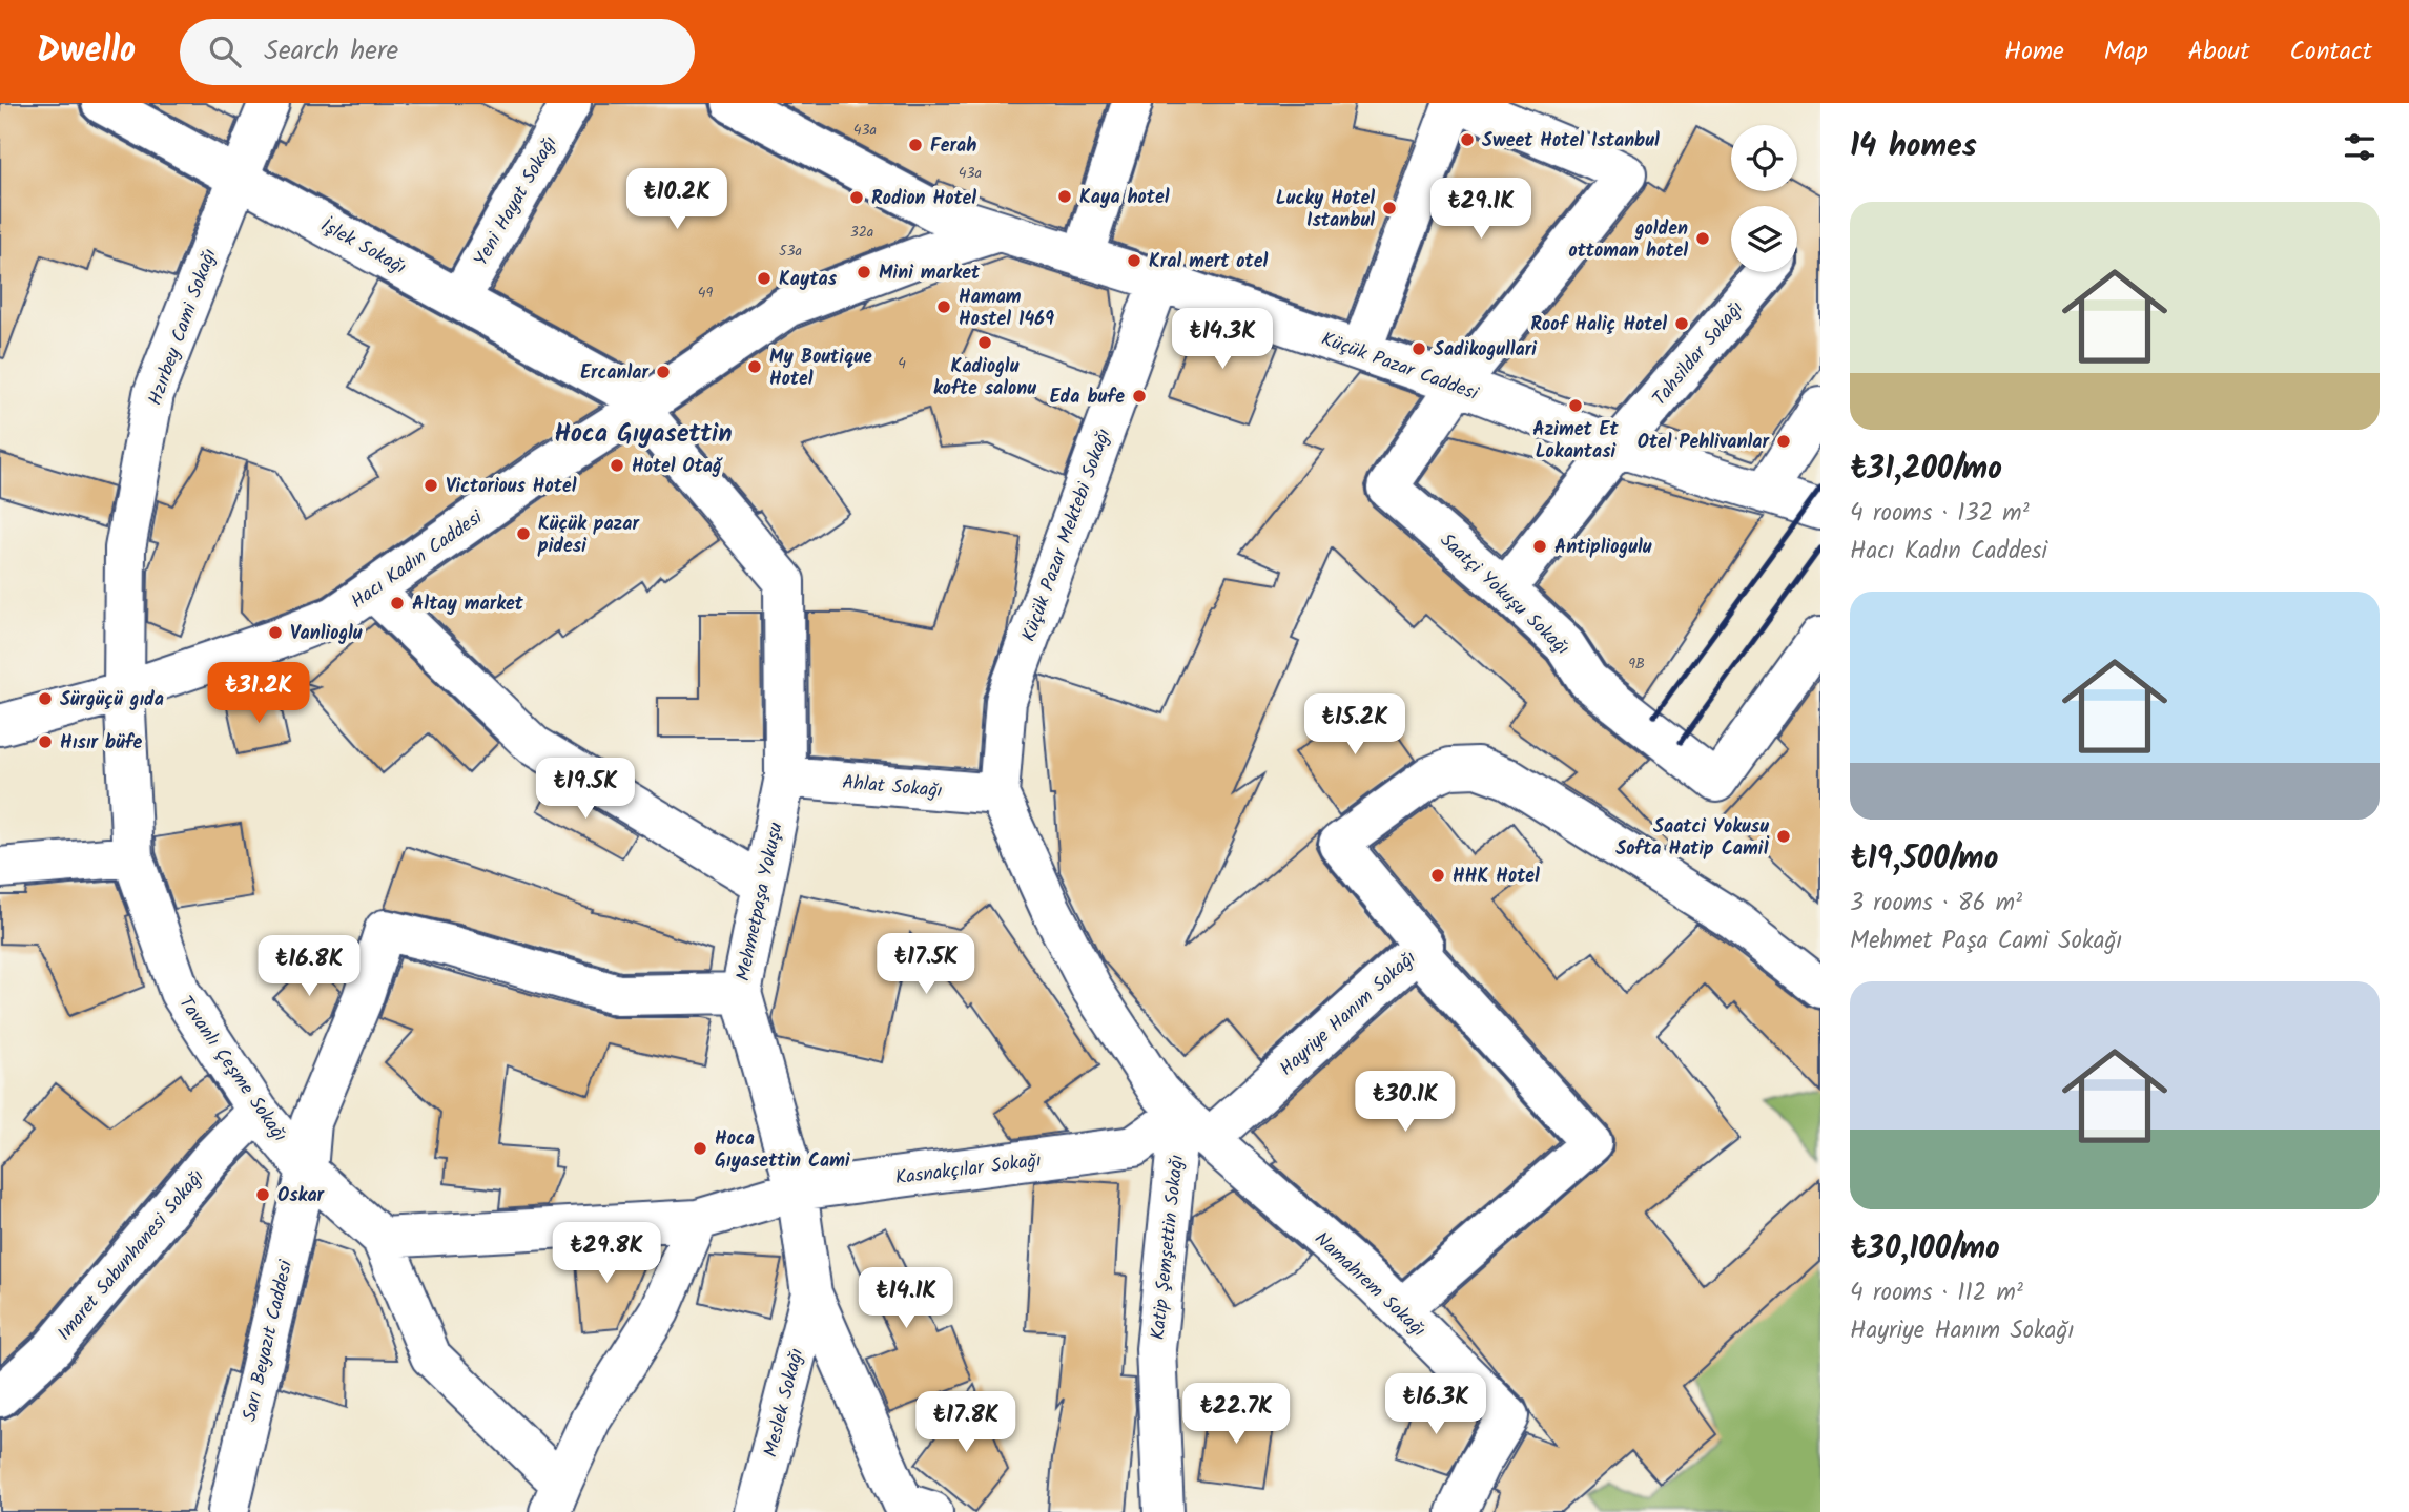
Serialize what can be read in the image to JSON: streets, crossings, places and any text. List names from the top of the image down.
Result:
{
  "streets": {
    "street": [
      "Yeni Hayat Sokağı",
      "İşlek Sokağı",
      "Hzırbey Cami Sokağı",
      "Tahsildar Sokağı",
      "Küçük Pazar Caddesi",
      "Küçük Pazar Mektebi Sokağı",
      "Hacı Kadın Caddesi",
      "Saatçi Yokuşu Sokağı",
      "Ahlat Sokağı",
      "Mehmetpaşa Yokuşu",
      "Hayriye Hanım Sokağı",
      "Tavanlı Çeşme Sokağı",
      "Kasnakçılar Sokağı",
      "Katip Şemşettin Sokağı",
      "Imaret Sabunhanesi Sokağı",
      "Namahrem Sokağı",
      "Sarı Beyazıt Caddesi",
      "Meslek Sokağı"
    ]
  },
  "crossings": [
    ["Yeni Hayat Sokağı", "İşlek Sokağı"],
    ["İşlek Sokağı", "Hzırbey Cami Sokağı"],
    ["İşlek Sokağı", "Hacı Kadın Caddesi"],
    ["İşlek Sokağı", "Mehmetpaşa Yokuşu"],
    ["Hzırbey Cami Sokağı", "Hacı Kadın Caddesi"],
    ["Hzırbey Cami Sokağı", "Tavanlı Çeşme Sokağı"],
    ["Tahsildar Sokağı", "Küçük Pazar Caddesi"],
    ["Tahsildar Sokağı", "Saatçi Yokuşu Sokağı"],
    ["Küçük Pazar Caddesi", "Küçük Pazar Mektebi Sokağı"],
    ["Küçük Pazar Caddesi", "Hacı Kadın Caddesi"],
    ["Küçük Pazar Caddesi", "Saatçi Yokuşu Sokağı"],
    ["Küçük Pazar Mektebi Sokağı", "Ahlat Sokağı"],
    ["Hacı Kadın Caddesi", "Mehmetpaşa Yokuşu"],
    ["Hacı Kadın Caddesi", "Tavanlı Çeşme Sokağı"],
    ["Ahlat Sokağı", "Mehmetpaşa Yokuşu"],
    ["Mehmetpaşa Yokuşu", "Kasnakçılar Sokağı"],
    ["Mehmetpaşa Yokuşu", "Sarı Beyazıt Caddesi"],
    ["Mehmetpaşa Yokuşu", "Meslek Sokağı"],
    ["Hayriye Hanım Sokağı", "Kasnakçılar Sokağı"],
    ["Hayriye Hanım Sokağı", "Katip Şemşettin Sokağı"],
    ["Hayriye Hanım Sokağı", "Namahrem Sokağı"],
    ["Tavanlı Çeşme Sokağı", "Kasnakçılar Sokağı"],
    ["Tavanlı Çeşme Sokağı", "Imaret Sabunhanesi Sokağı"],
    ["Tavanlı Çeşme Sokağı", "Sarı Beyazıt Caddesi"],
    ["Kasnakçılar Sokağı", "Katip Şemşettin Sokağı"],
    ["Kasnakçılar Sokağı", "Namahrem Sokağı"],
    ["Katip Şemşettin Sokağı", "Namahrem Sokağı"]
  ],
  "districts": ["Hoca Gıyasettin"],
  "places": [
    "Sweet Hotel Istanbul",
    "Ferah",
    "Kaya hotel",
    "Rodion Hotel",
    "Lucky Hotel Istanbul",
    "golden ottoman hotel",
    "Kral mert otel",
    "Mini market",
    "Kaytas",
    "Hamam Hostel 1469",
    "Roof Haliç Hotel",
    "Kadioglu kofte salonu",
    "Sadikogullari",
    "My Boutique Hotel",
    "Ercanlar",
    "Eda bufe",
    "Azimet Et Lokantasi",
    "Otel Pehlivanlar",
    "Hotel Otağ",
    "Victorious Hotel",
    "Küçük pazar pidesi",
    "Antipliogulu",
    "Altay market",
    "Vanlioglu",
    "Sürgüçü gıda",
    "Hısır büfe",
    "Saatci Yokusu Softa Hatip Camiİ",
    "HHK Hotel",
    "Hoca Gıyasettin Cami",
    "Oskar"
  ],
  "house_numbers": [
    "43a",
    "43a",
    "32a",
    "53a",
    "49",
    "4",
    "9B"
  ],
  "page": {
    "header": "Dwello",
    "search": "Search here",
    "nav": [
      "Home",
      "Map",
      "About",
      "Contact"
    ],
    "heading": "14 homes",
    "price": [
      "₺10.2K",
      "₺29.1K",
      "₺14.3K",
      "₺31.2K",
      "₺15.2K",
      "₺19.5K",
      "₺17.5K",
      "₺16.8K",
      "₺30.1K",
      "₺29.8K",
      "₺14.1K",
      "₺16.3K",
      "₺22.7K",
      "₺17.8K"
    ],
    "list": [
      {
        "name": "₺31,200/mo",
        "note": "4 rooms · 132 m² · Hacı Kadın Caddesi"
      },
      {
        "name": "₺19,500/mo",
        "note": "3 rooms · 86 m² · Mehmet Paşa Cami Sokağı"
      },
      {
        "name": "₺30,100/mo",
        "note": "4 rooms · 112 m² · Hayriye Hanım Sokağı"
      }
    ]
  }
}
